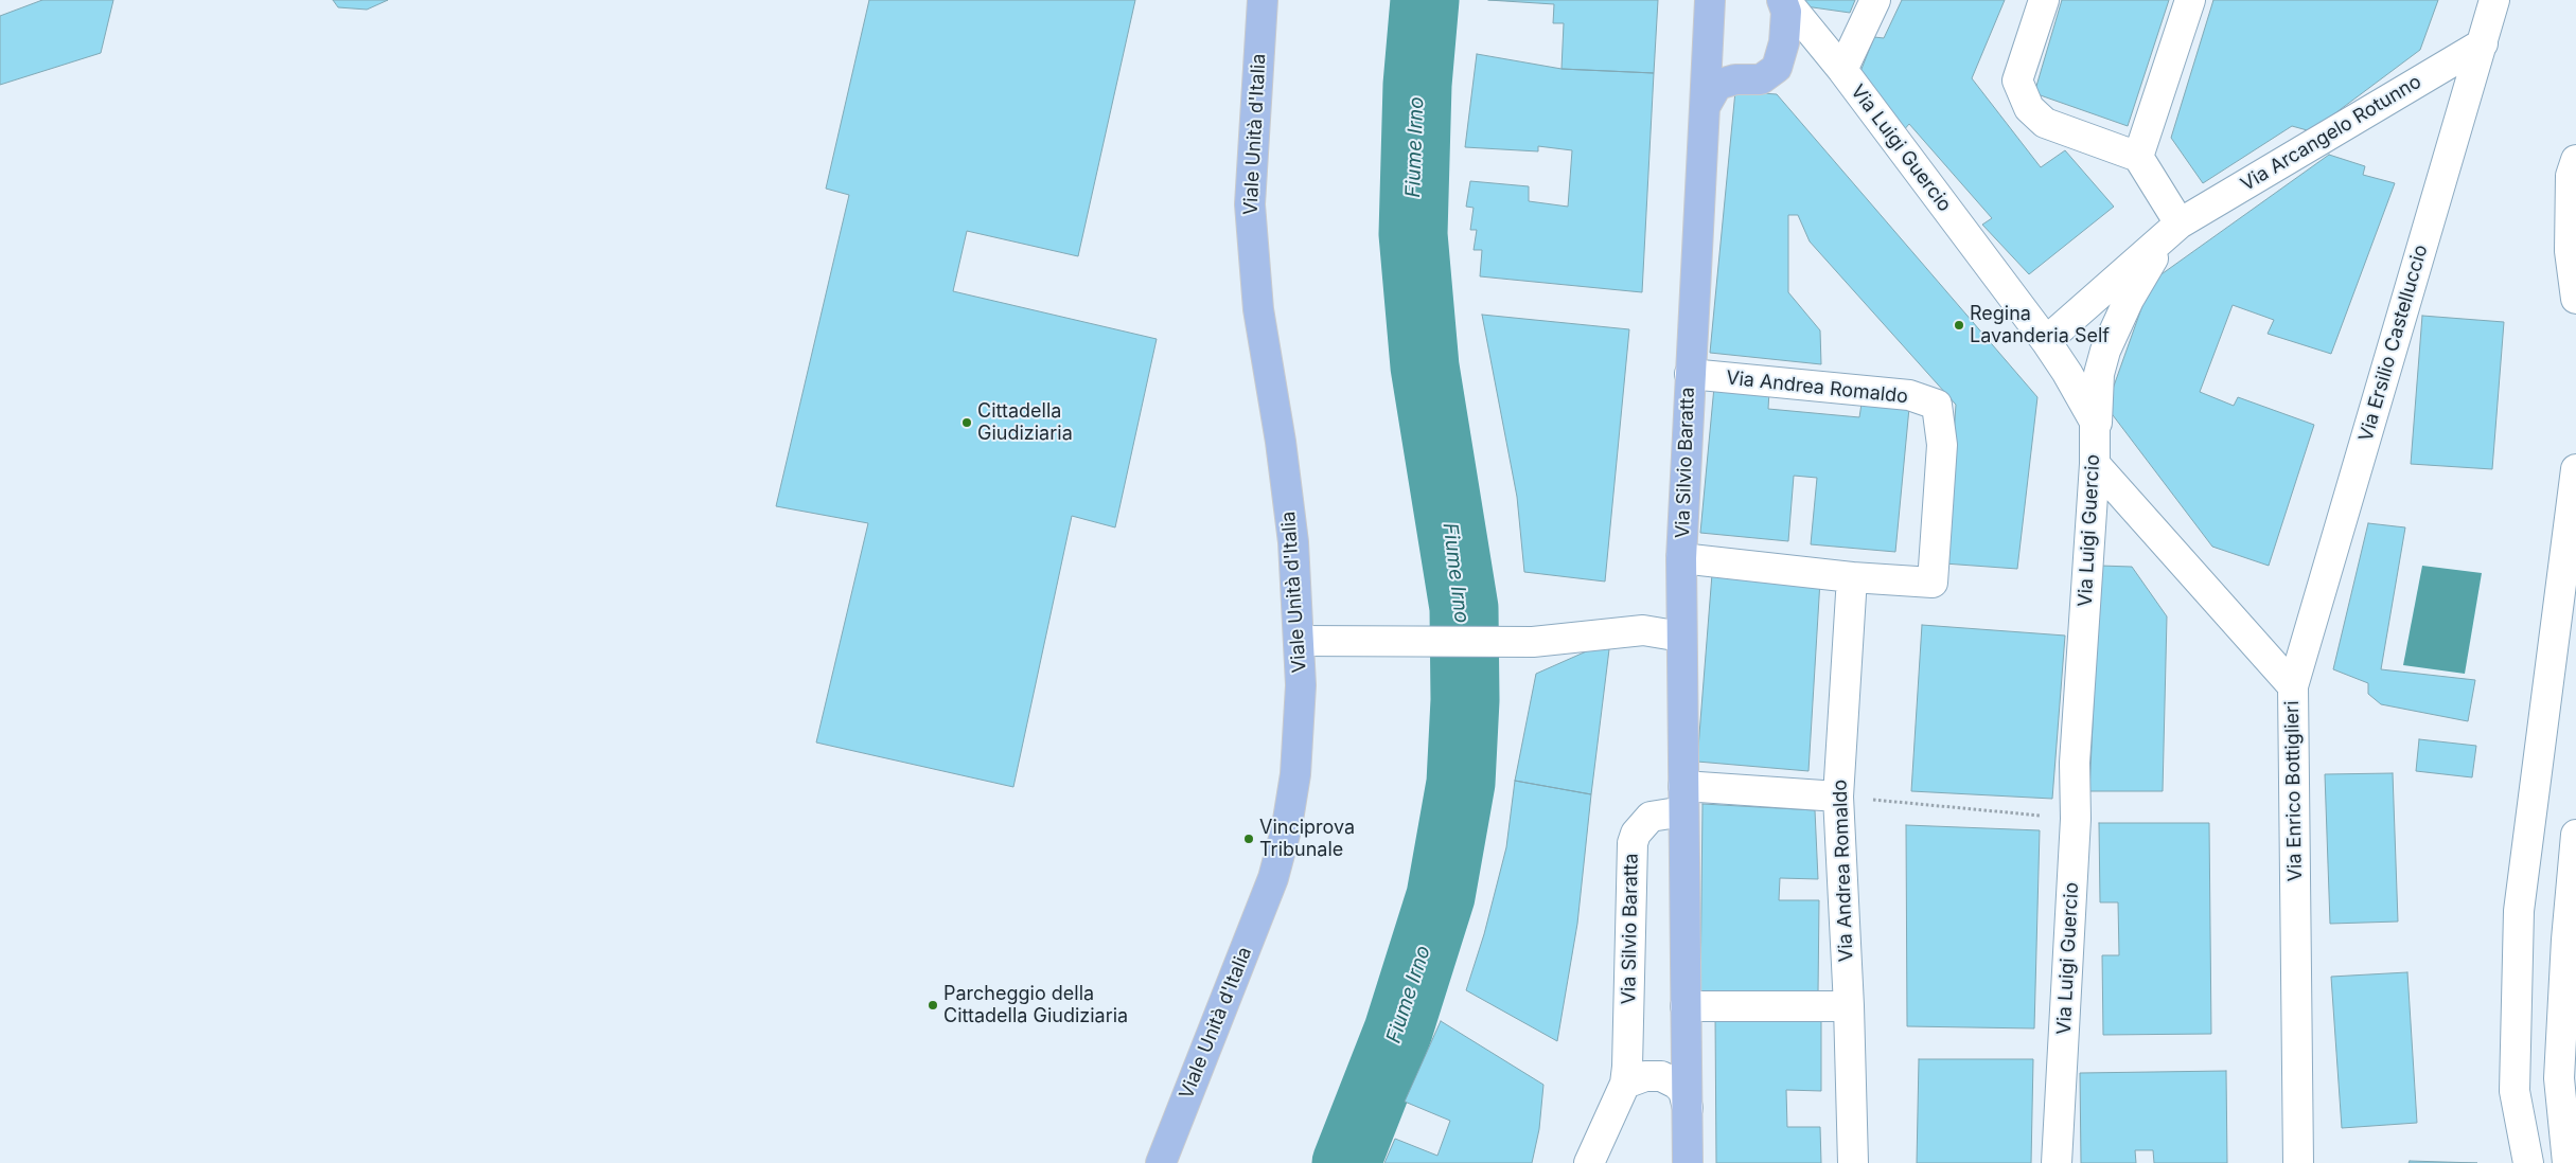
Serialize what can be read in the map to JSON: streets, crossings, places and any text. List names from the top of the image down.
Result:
{
  "streets": {
    "main road": ["Viale Unità d'Italia", "Via Silvio Baratta"],
    "street": [
      "Via Arcangelo Rotunno",
      "Via Luigi Guercio",
      "Via Ersilio Castelluccio",
      "Via Andrea Romaldo",
      "Via Enrico Bottiglieri"
    ]
  },
  "crossings": [
    ["Via Arcangelo Rotunno", "Via Ersilio Castelluccio"],
    ["Via Luigi Guercio", "Via Silvio Baratta"],
    ["Via Luigi Guercio", "Via Enrico Bottiglieri"],
    ["Via Ersilio Castelluccio", "Via Enrico Bottiglieri"],
    ["Via Andrea Romaldo", "Via Silvio Baratta"]
  ],
  "water": ["Fiume Irno"],
  "places": [
    "Regina Lavanderia Self",
    "Cittadella Giudiziaria",
    "Vinciprova Tribunale",
    "Parcheggio della Cittadella Giudiziaria"
  ]
}
